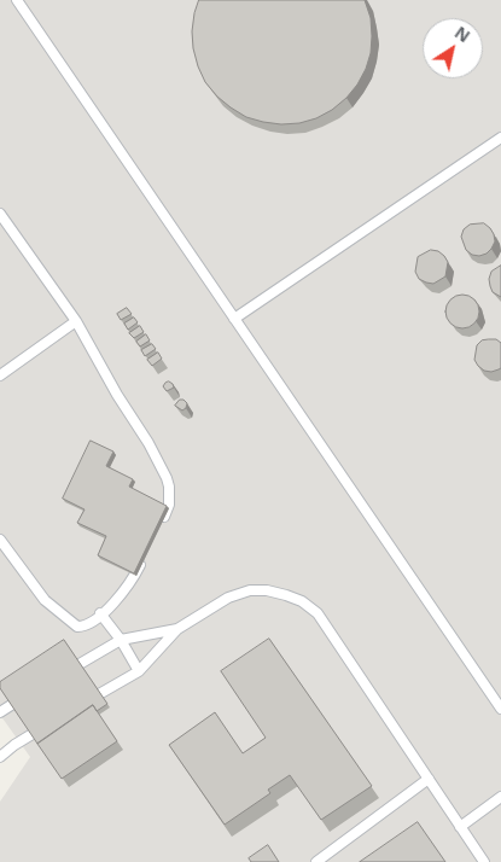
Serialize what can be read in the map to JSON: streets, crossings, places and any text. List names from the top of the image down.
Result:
{
  "north": "top right"
}
